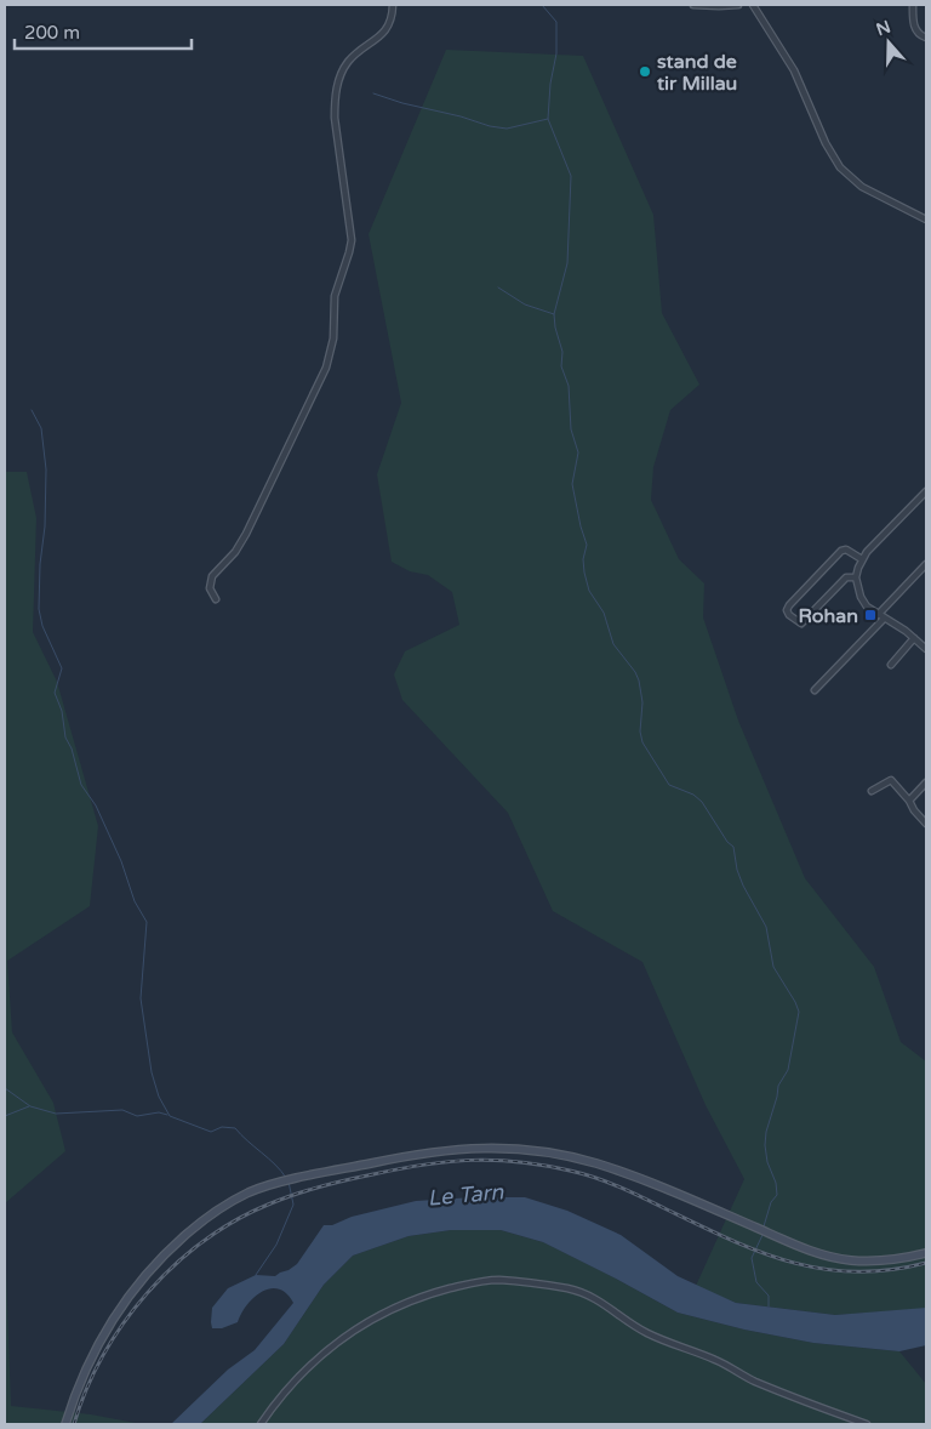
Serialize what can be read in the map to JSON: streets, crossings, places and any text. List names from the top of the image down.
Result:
{
  "water": ["Le Tarn"],
  "places": {
    "other": ["stand de tir Millau"],
    "transit": ["Rohan"]
  },
  "scale_bar": "200 m",
  "north": "top"
}
